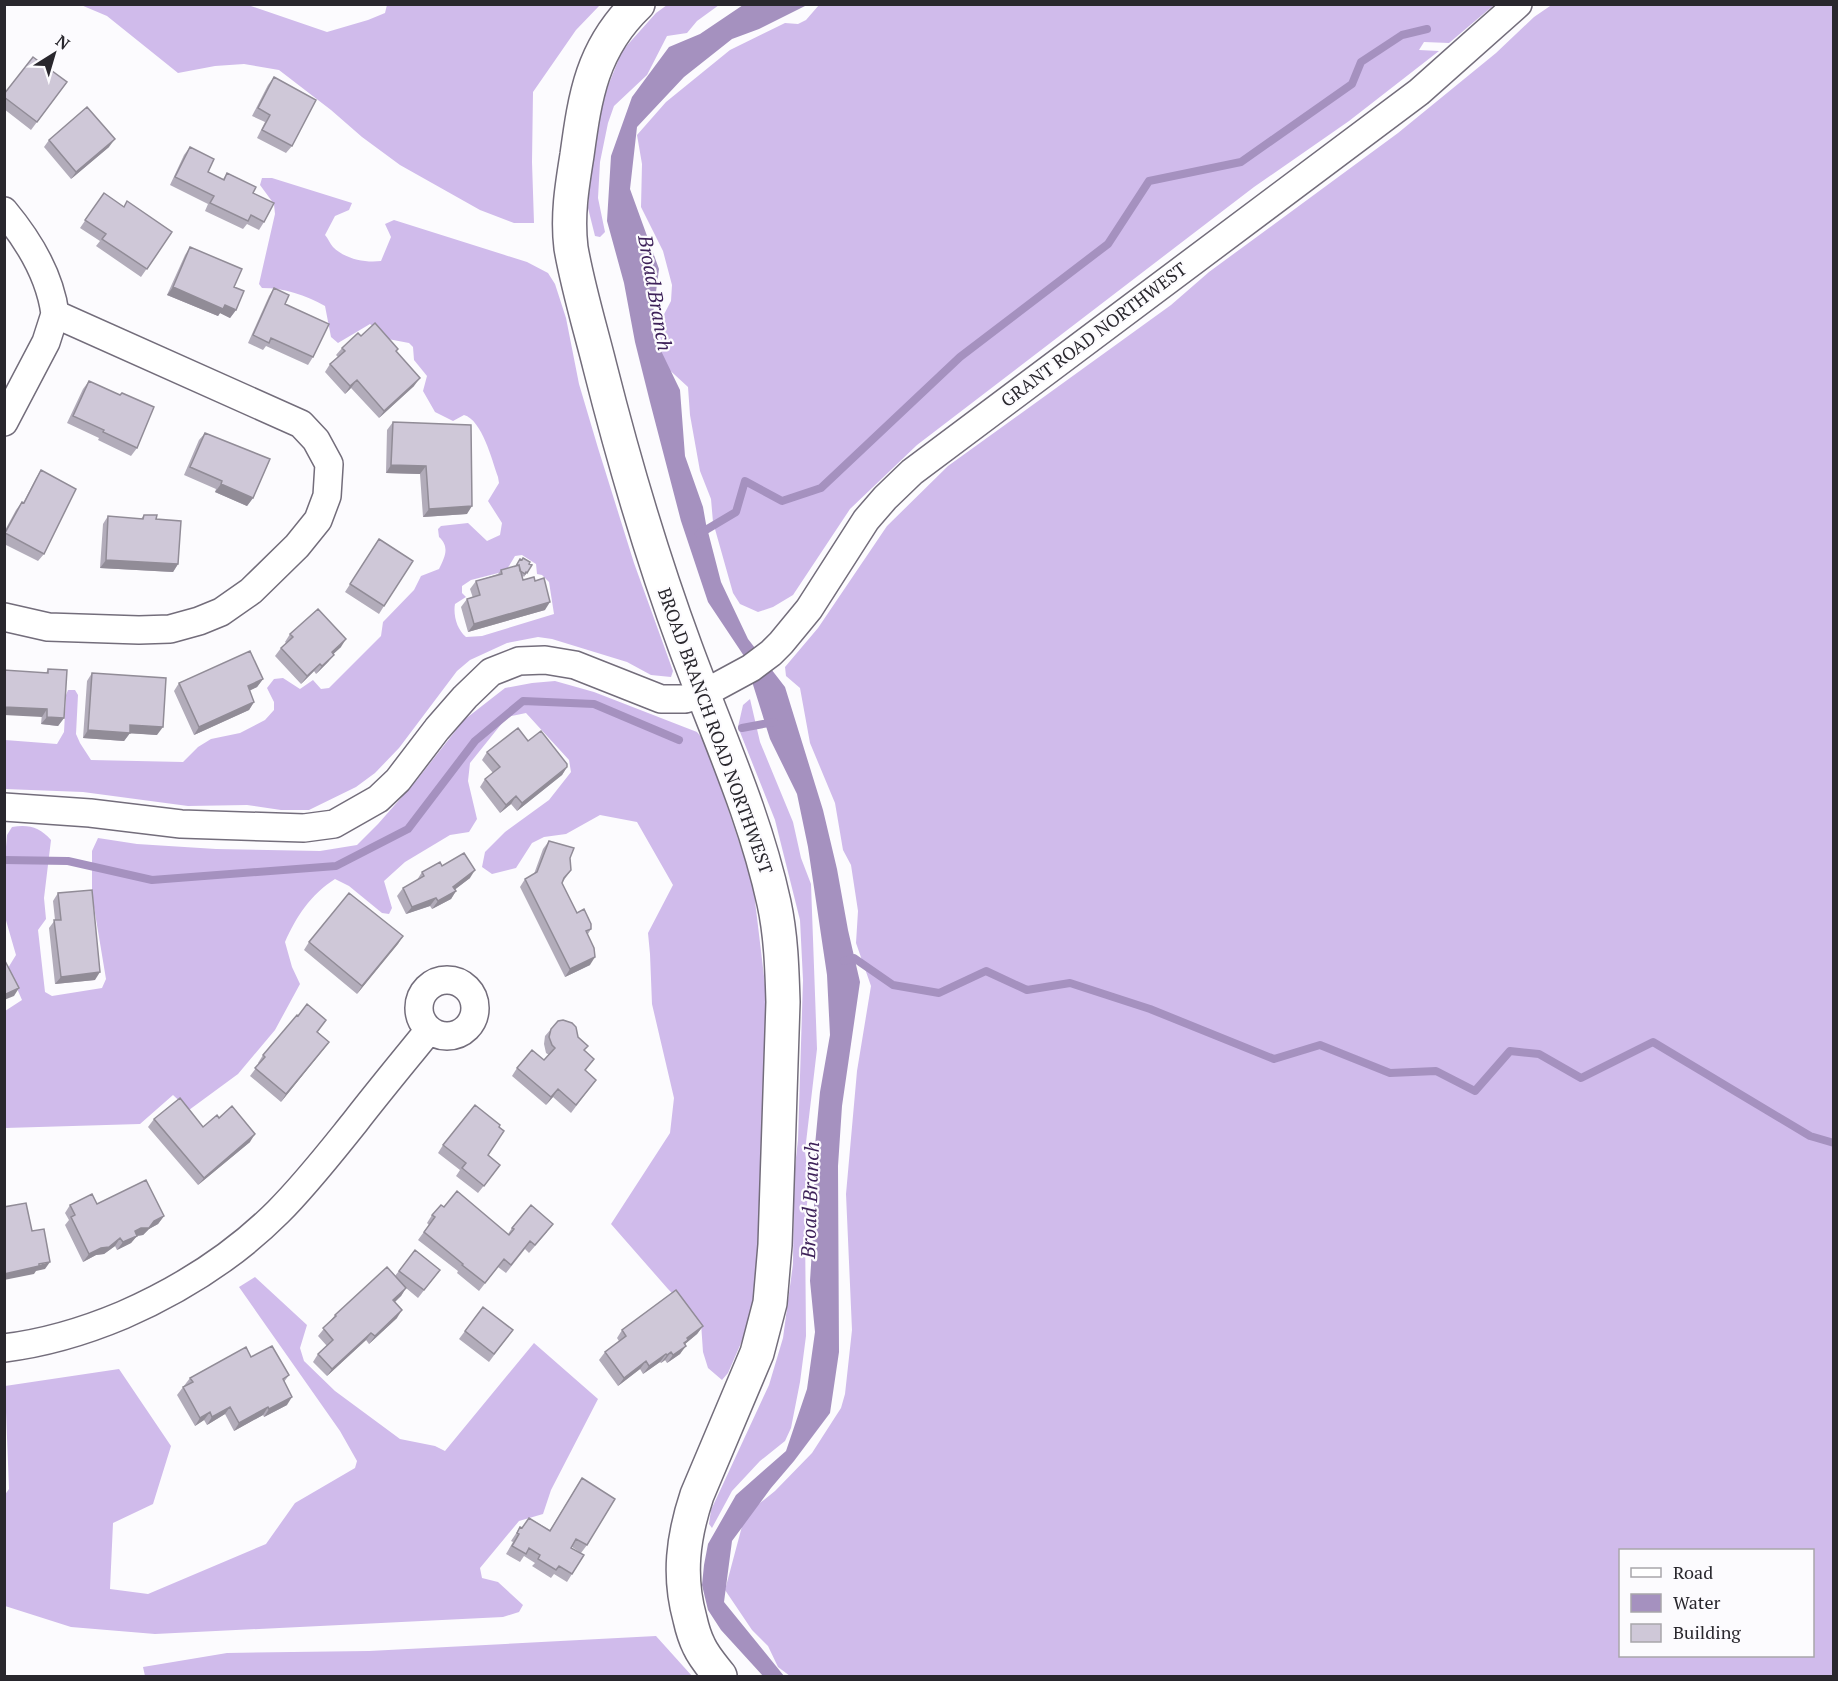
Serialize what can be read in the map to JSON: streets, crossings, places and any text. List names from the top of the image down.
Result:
{
  "streets": {
    "main road": ["BROAD BRANCH ROAD NORTHWEST"],
    "street": ["GRANT ROAD NORTHWEST"]
  },
  "crossings": [
    ["GRANT ROAD NORTHWEST", "BROAD BRANCH ROAD NORTHWEST"]
  ],
  "water": ["Broad Branch"],
  "legend": ["Road", "Water", "Building"],
  "north": "top right"
}
